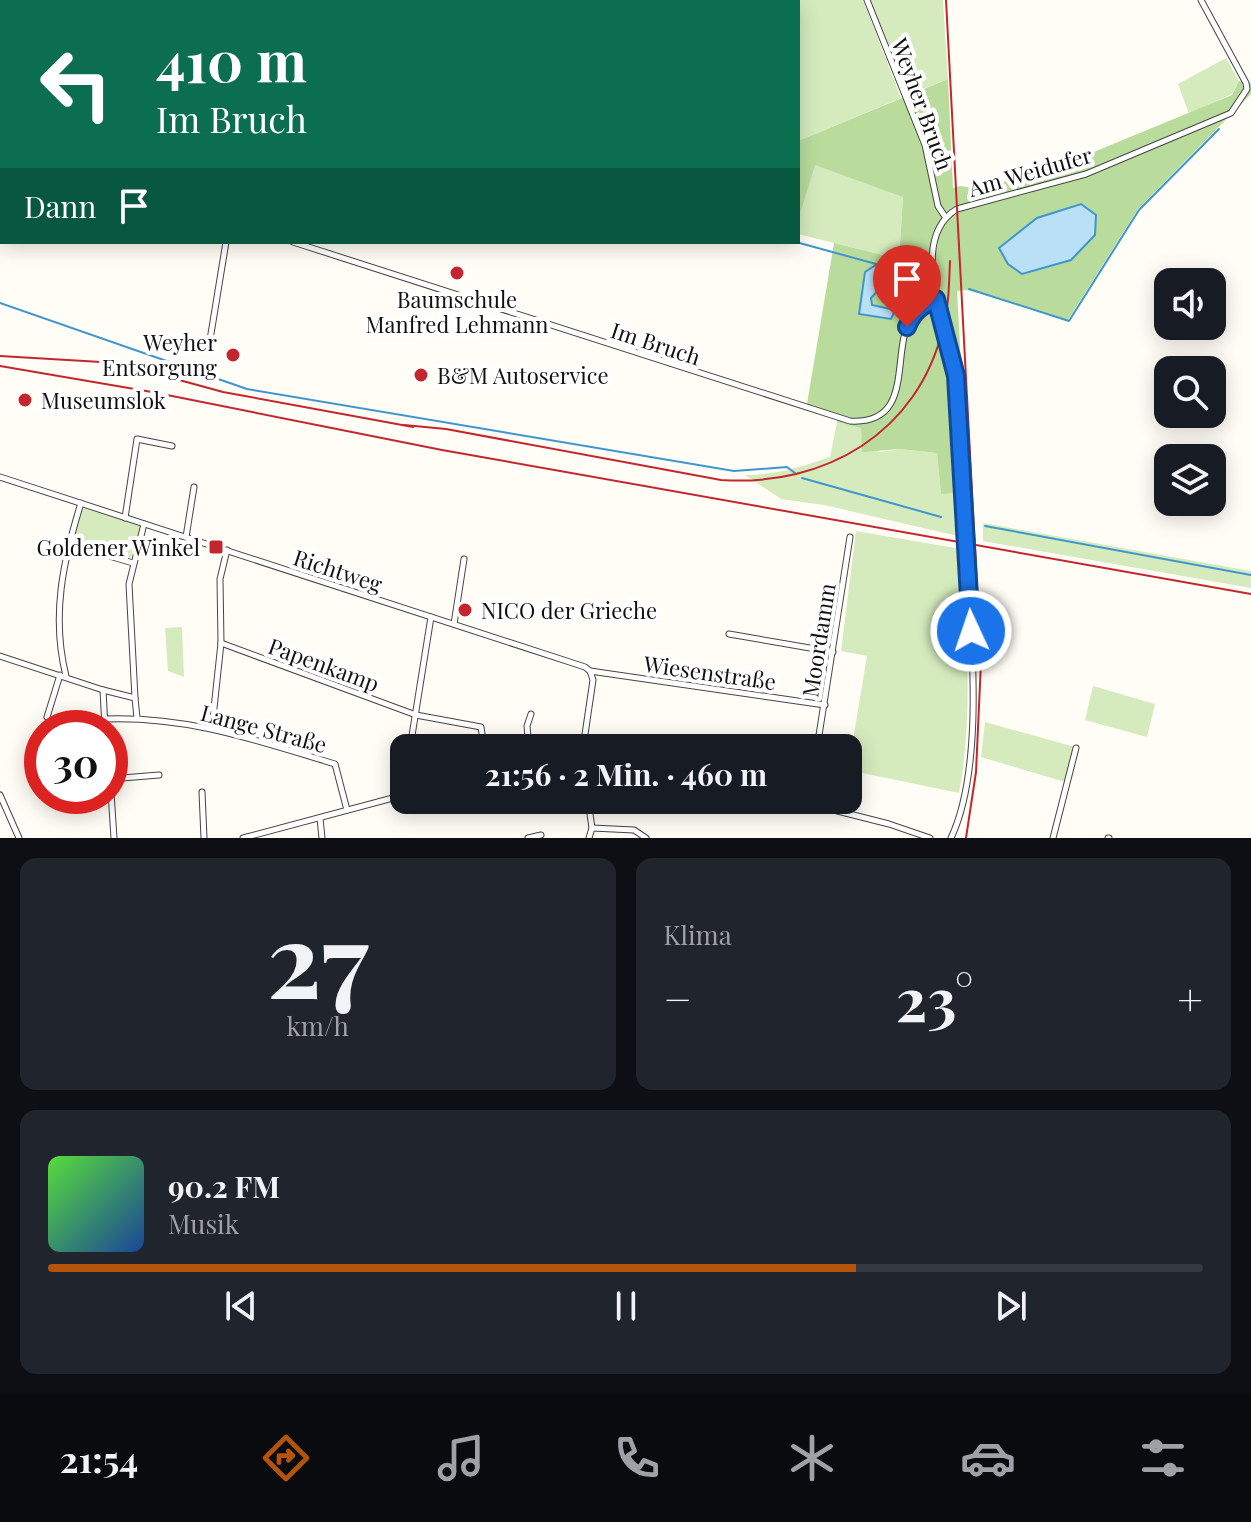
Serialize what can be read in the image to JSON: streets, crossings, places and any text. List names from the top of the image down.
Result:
{
  "streets": {
    "street": [
      "Weyher Bruch",
      "Am Weidufer",
      "Im Bruch",
      "Richtweg",
      "Moordamm",
      "Papenkamp",
      "Wiesenstraße",
      "Lange Straße"
    ]
  },
  "crossings": [
    ["Weyher Bruch", "Am Weidufer"],
    ["Am Weidufer", "Im Bruch"],
    ["Richtweg", "Wiesenstraße"],
    ["Moordamm", "Wiesenstraße"]
  ],
  "places": {
    "other": [
      "Baumschule Manfred Lehmann",
      "Weyher Entsorgung",
      "B&M Autoservice",
      "Museumslok",
      "NICO der Grieche"
    ],
    "transit": ["Goldener Winkel"]
  },
  "page": {
    "turn": ["410 m", "Im Bruch"],
    "then": "Dann",
    "limit": "30",
    "trip": "21:56 · 2 Min. · 460 m",
    "tile": [
      ["27", "km/h"],
      "Klima"
    ],
    "heat": ["−", "23°", "+"],
    "song": ["90.2 FM", "Musik"],
    "tabs": "21:54"
  }
}
